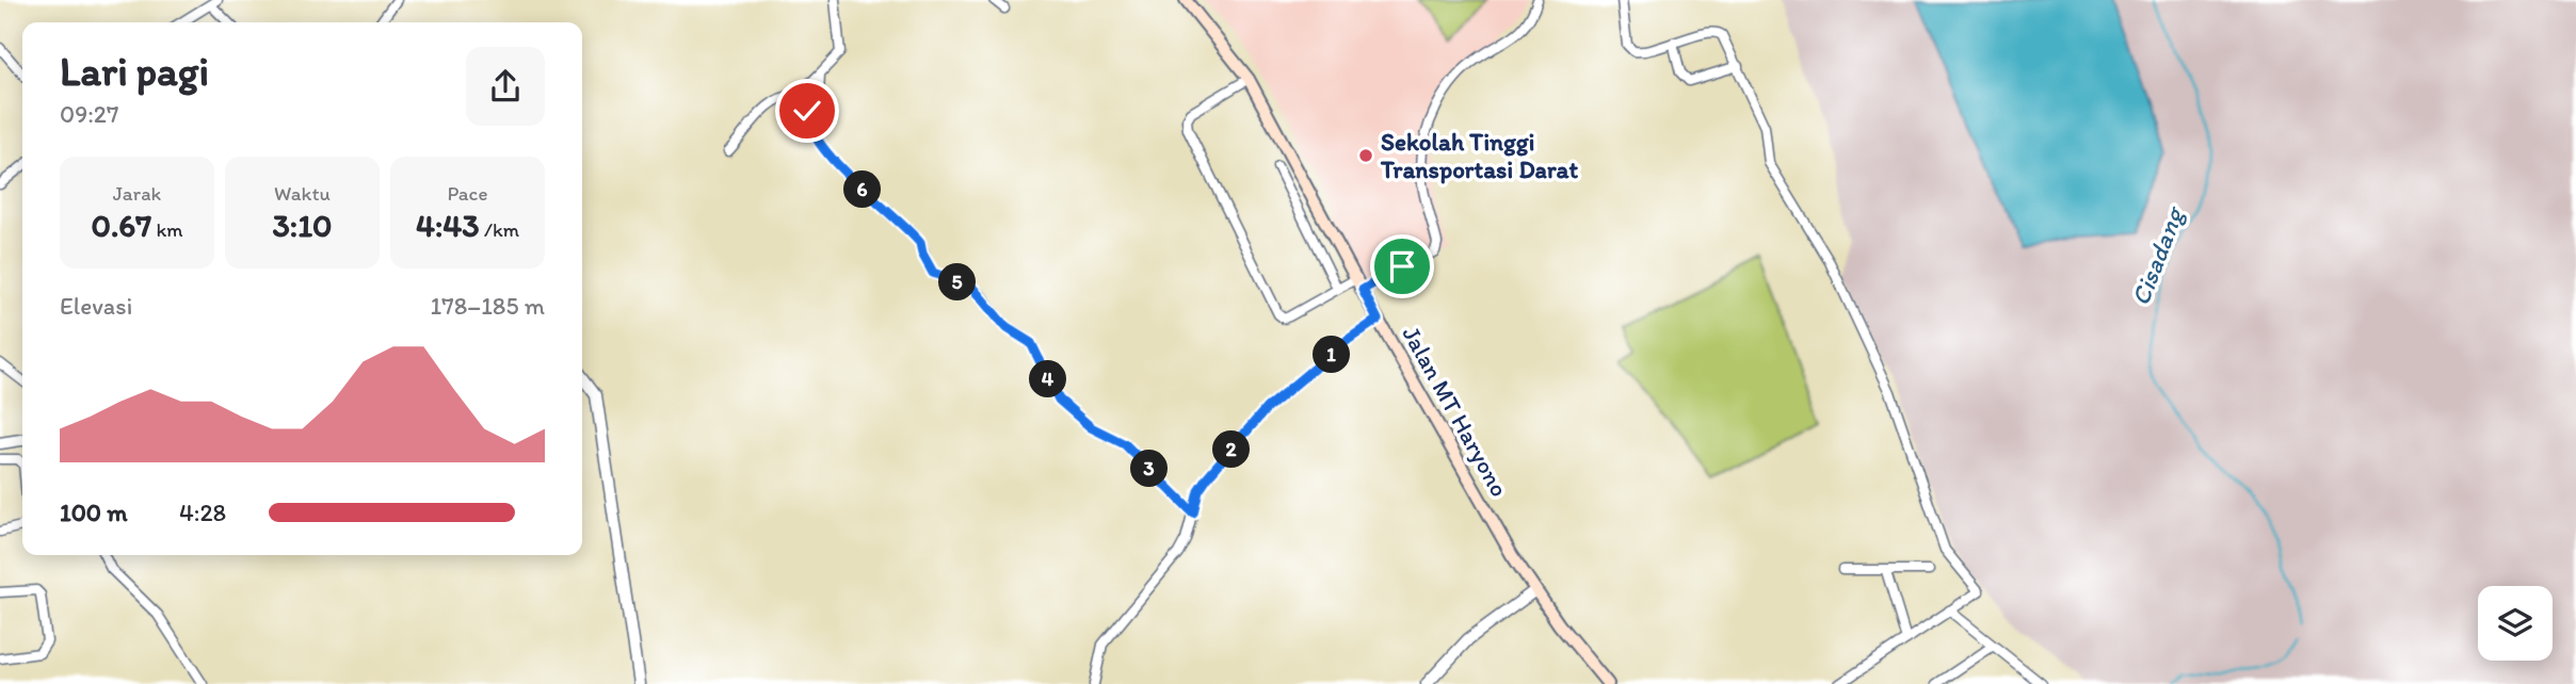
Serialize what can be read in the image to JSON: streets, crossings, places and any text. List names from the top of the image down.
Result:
{
  "streets": {
    "main road": ["Jalan MT Haryono"]
  },
  "water": ["Cisadang"],
  "places": ["Sekolah Tinggi Transportasi Darat"],
  "page": {
    "heading": ["Lari pagi", "09:27"],
    "stats": [
      ["Jarak", "0.67 km"],
      ["Waktu", "3:10"],
      ["Pace", "4:43 /km"]
    ],
    "pins": [
      "6",
      "5",
      "1",
      "4",
      "2",
      "3"
    ],
    "chart": ["Elevasi", "178–185 m"],
    "list": [
      {
        "name": "100 m",
        "note": "4:28"
      }
    ]
  }
}
